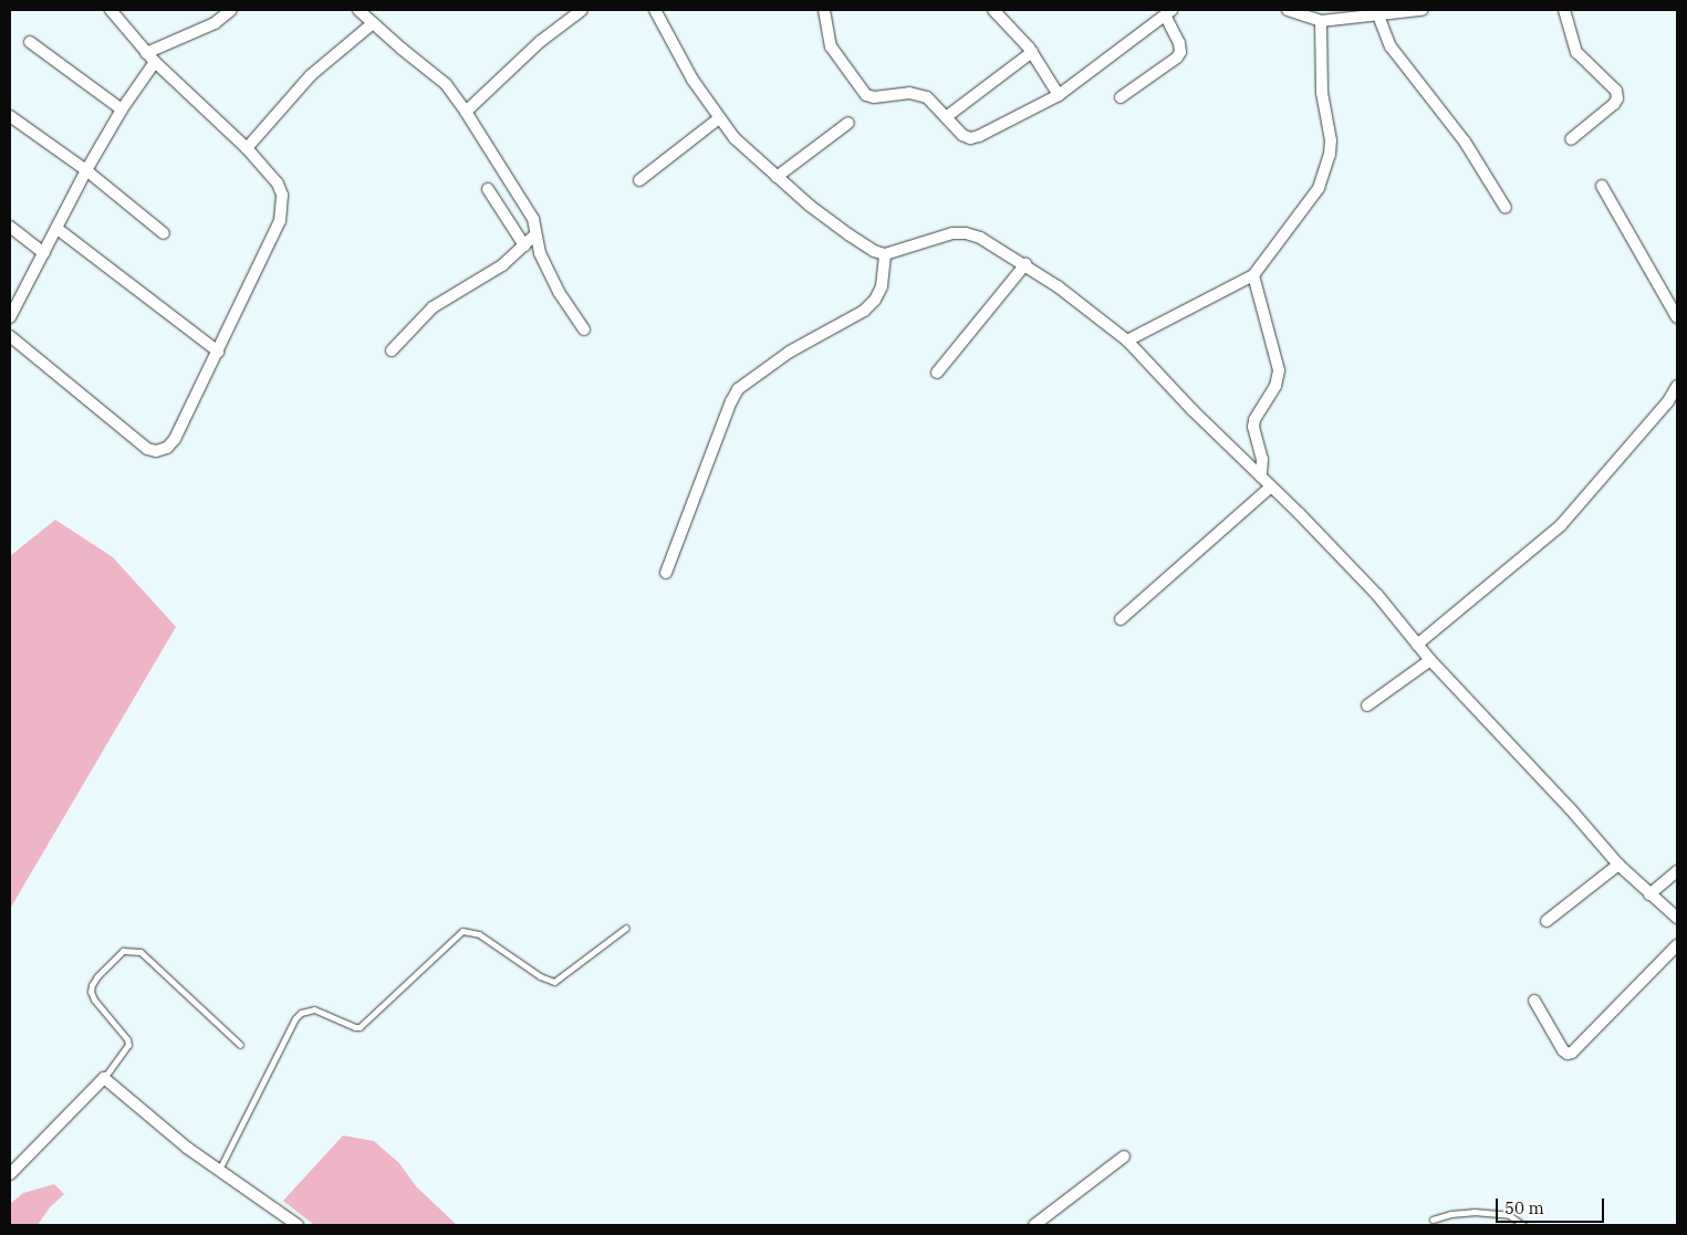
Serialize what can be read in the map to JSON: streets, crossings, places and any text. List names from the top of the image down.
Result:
{
  "scale_bar": "50 m"
}
